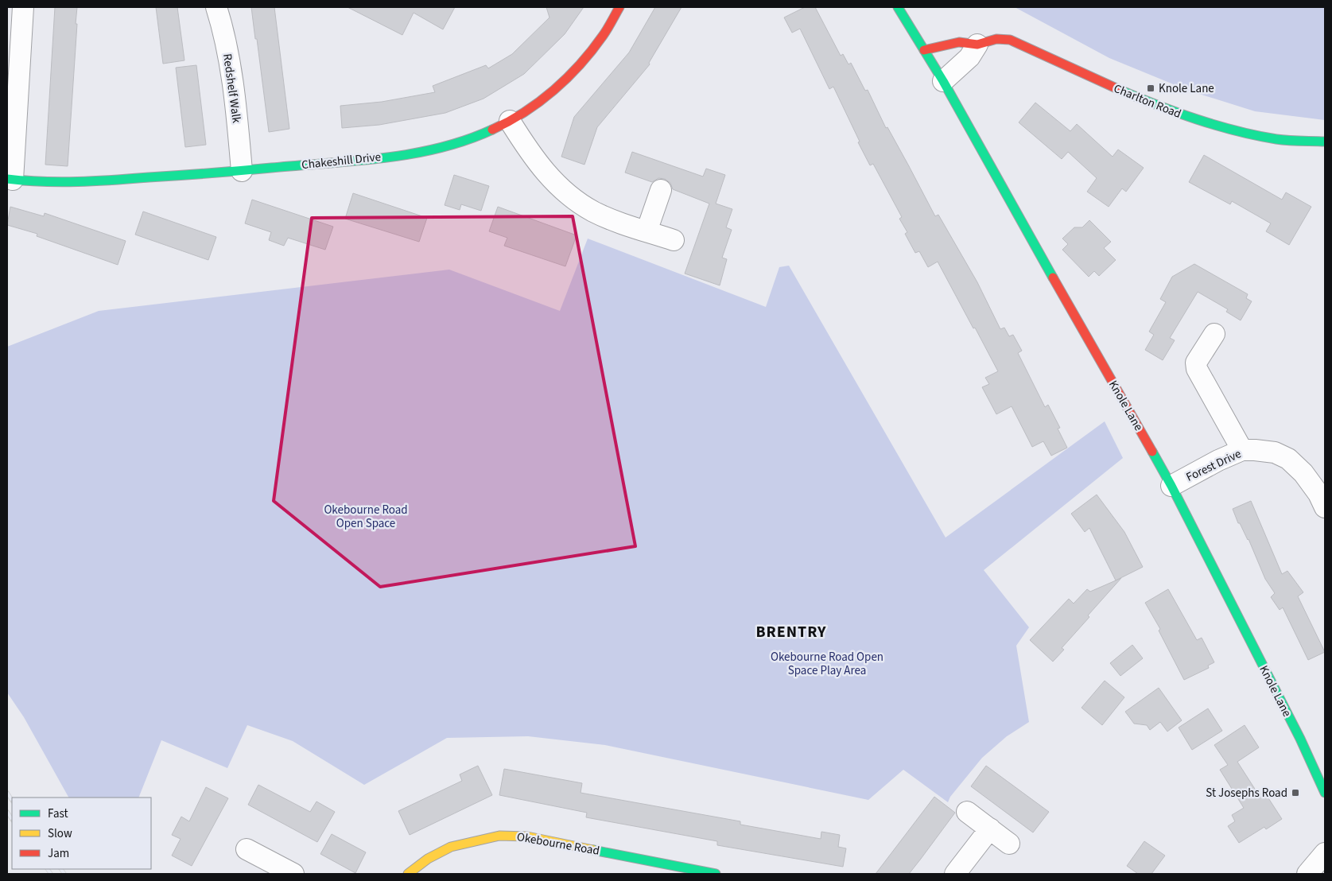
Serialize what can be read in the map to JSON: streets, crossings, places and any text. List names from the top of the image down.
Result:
{
  "streets": {
    "street": [
      "Redshelf Walk",
      "Charlton Road",
      "Chakeshill Drive",
      "Knole Lane",
      "Forest Drive",
      "Okebourne Road"
    ]
  },
  "crossings": [
    ["Redshelf Walk", "Chakeshill Drive"],
    ["Charlton Road", "Knole Lane"],
    ["Knole Lane", "Forest Drive"]
  ],
  "districts": ["BRENTRY"],
  "parks": ["Okebourne Road Open Space", "Okebourne Road Open Space Play Area"],
  "places": {
    "transit": ["Knole Lane", "St Josephs Road"]
  },
  "legend": ["Fast", "Slow", "Jam"]
}
